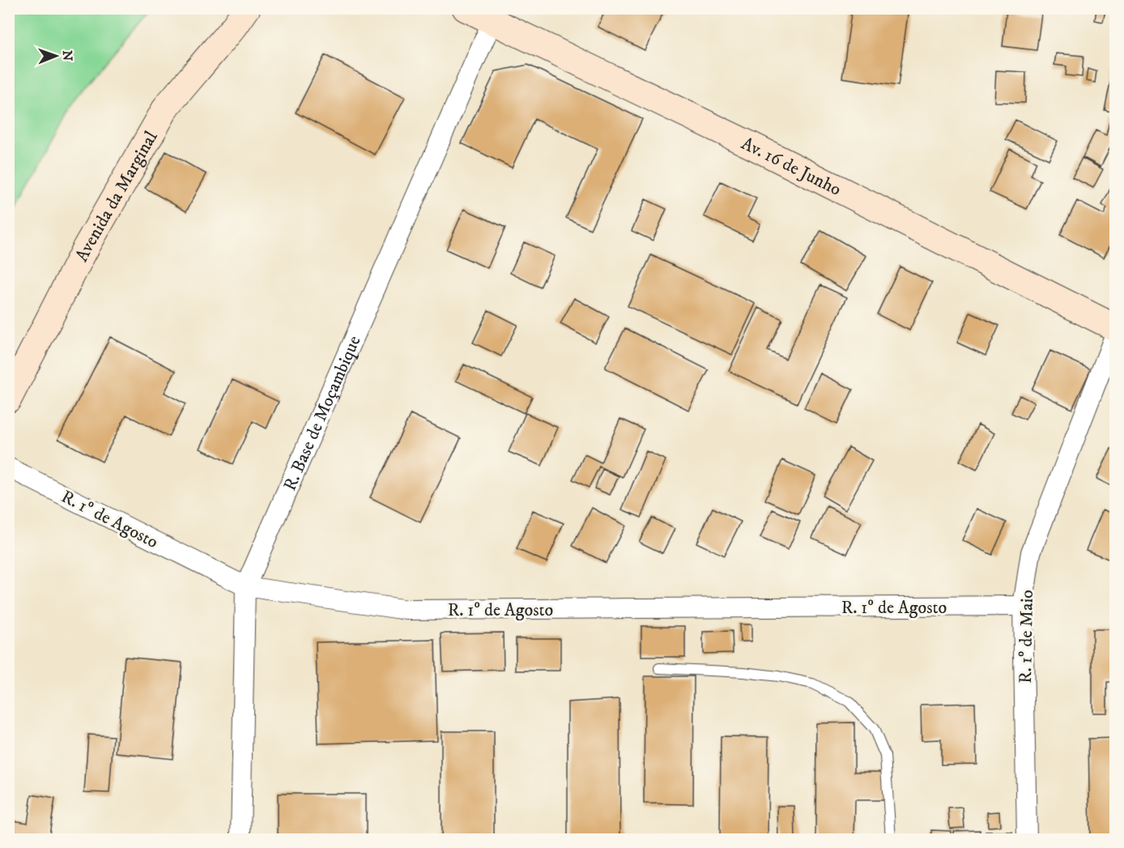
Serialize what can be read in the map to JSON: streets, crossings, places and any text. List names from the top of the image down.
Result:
{
  "streets": {
    "street": [
      "Av. 16 de Junho",
      "Avenida da Marginal",
      "R. Base de Moçambique",
      "R. 1º de Agosto",
      "R. 1º de Maio"
    ]
  },
  "crossings": [
    ["Av. 16 de Junho", "R. Base de Moçambique"],
    ["R. Base de Moçambique", "R. 1º de Agosto"],
    ["R. 1º de Agosto", "R. 1º de Maio"]
  ],
  "north": "right"
}
